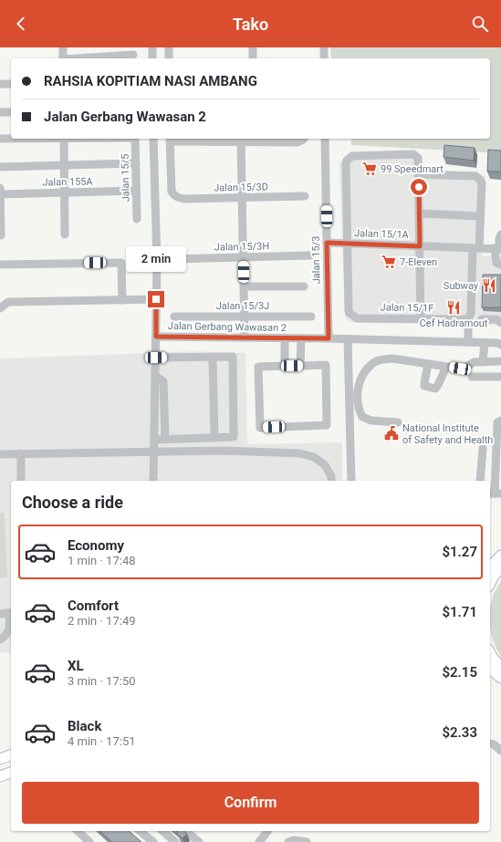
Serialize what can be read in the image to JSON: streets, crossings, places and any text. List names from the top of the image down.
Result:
{
  "streets": {
    "street": [
      "Jalan 15/5",
      "Jalan 155A",
      "Jalan 15/3D",
      "Jalan 15/1A",
      "Jalan 15/3H",
      "Jalan 15/3",
      "Jalan 15/3J",
      "Jalan 15/1F",
      "Jalan Gerbang Wawasan 2"
    ]
  },
  "crossings": [
    ["Jalan 15/5", "Jalan 155A"],
    ["Jalan 15/1A", "Jalan 15/3"],
    ["Jalan 15/1A", "Jalan 15/1F"],
    ["Jalan 15/3", "Jalan Gerbang Wawasan 2"]
  ],
  "places": {
    "supermarket": ["99 Speedmart", "7-Eleven"],
    "restaurant": ["Subway", "Cef Hadramout"],
    "public building": ["National Institute of Safety and Health"]
  },
  "page": {
    "header": "Tako",
    "banner": ["RAHSIA KOPITIAM NASI AMBANG", "Jalan Gerbang Wawasan 2"],
    "bubble": "2 min",
    "heading": "Choose a ride",
    "list": [
      {
        "name": "Economy",
        "note": "1 min · 17:48",
        "value": "$1.27"
      },
      {
        "name": "Comfort",
        "note": "2 min · 17:49",
        "value": "$1.71"
      },
      {
        "name": "XL",
        "note": "3 min · 17:50",
        "value": "$2.15"
      },
      {
        "name": "Black",
        "note": "4 min · 17:51",
        "value": "$2.33"
      }
    ],
    "buttons": "Confirm"
  }
}
